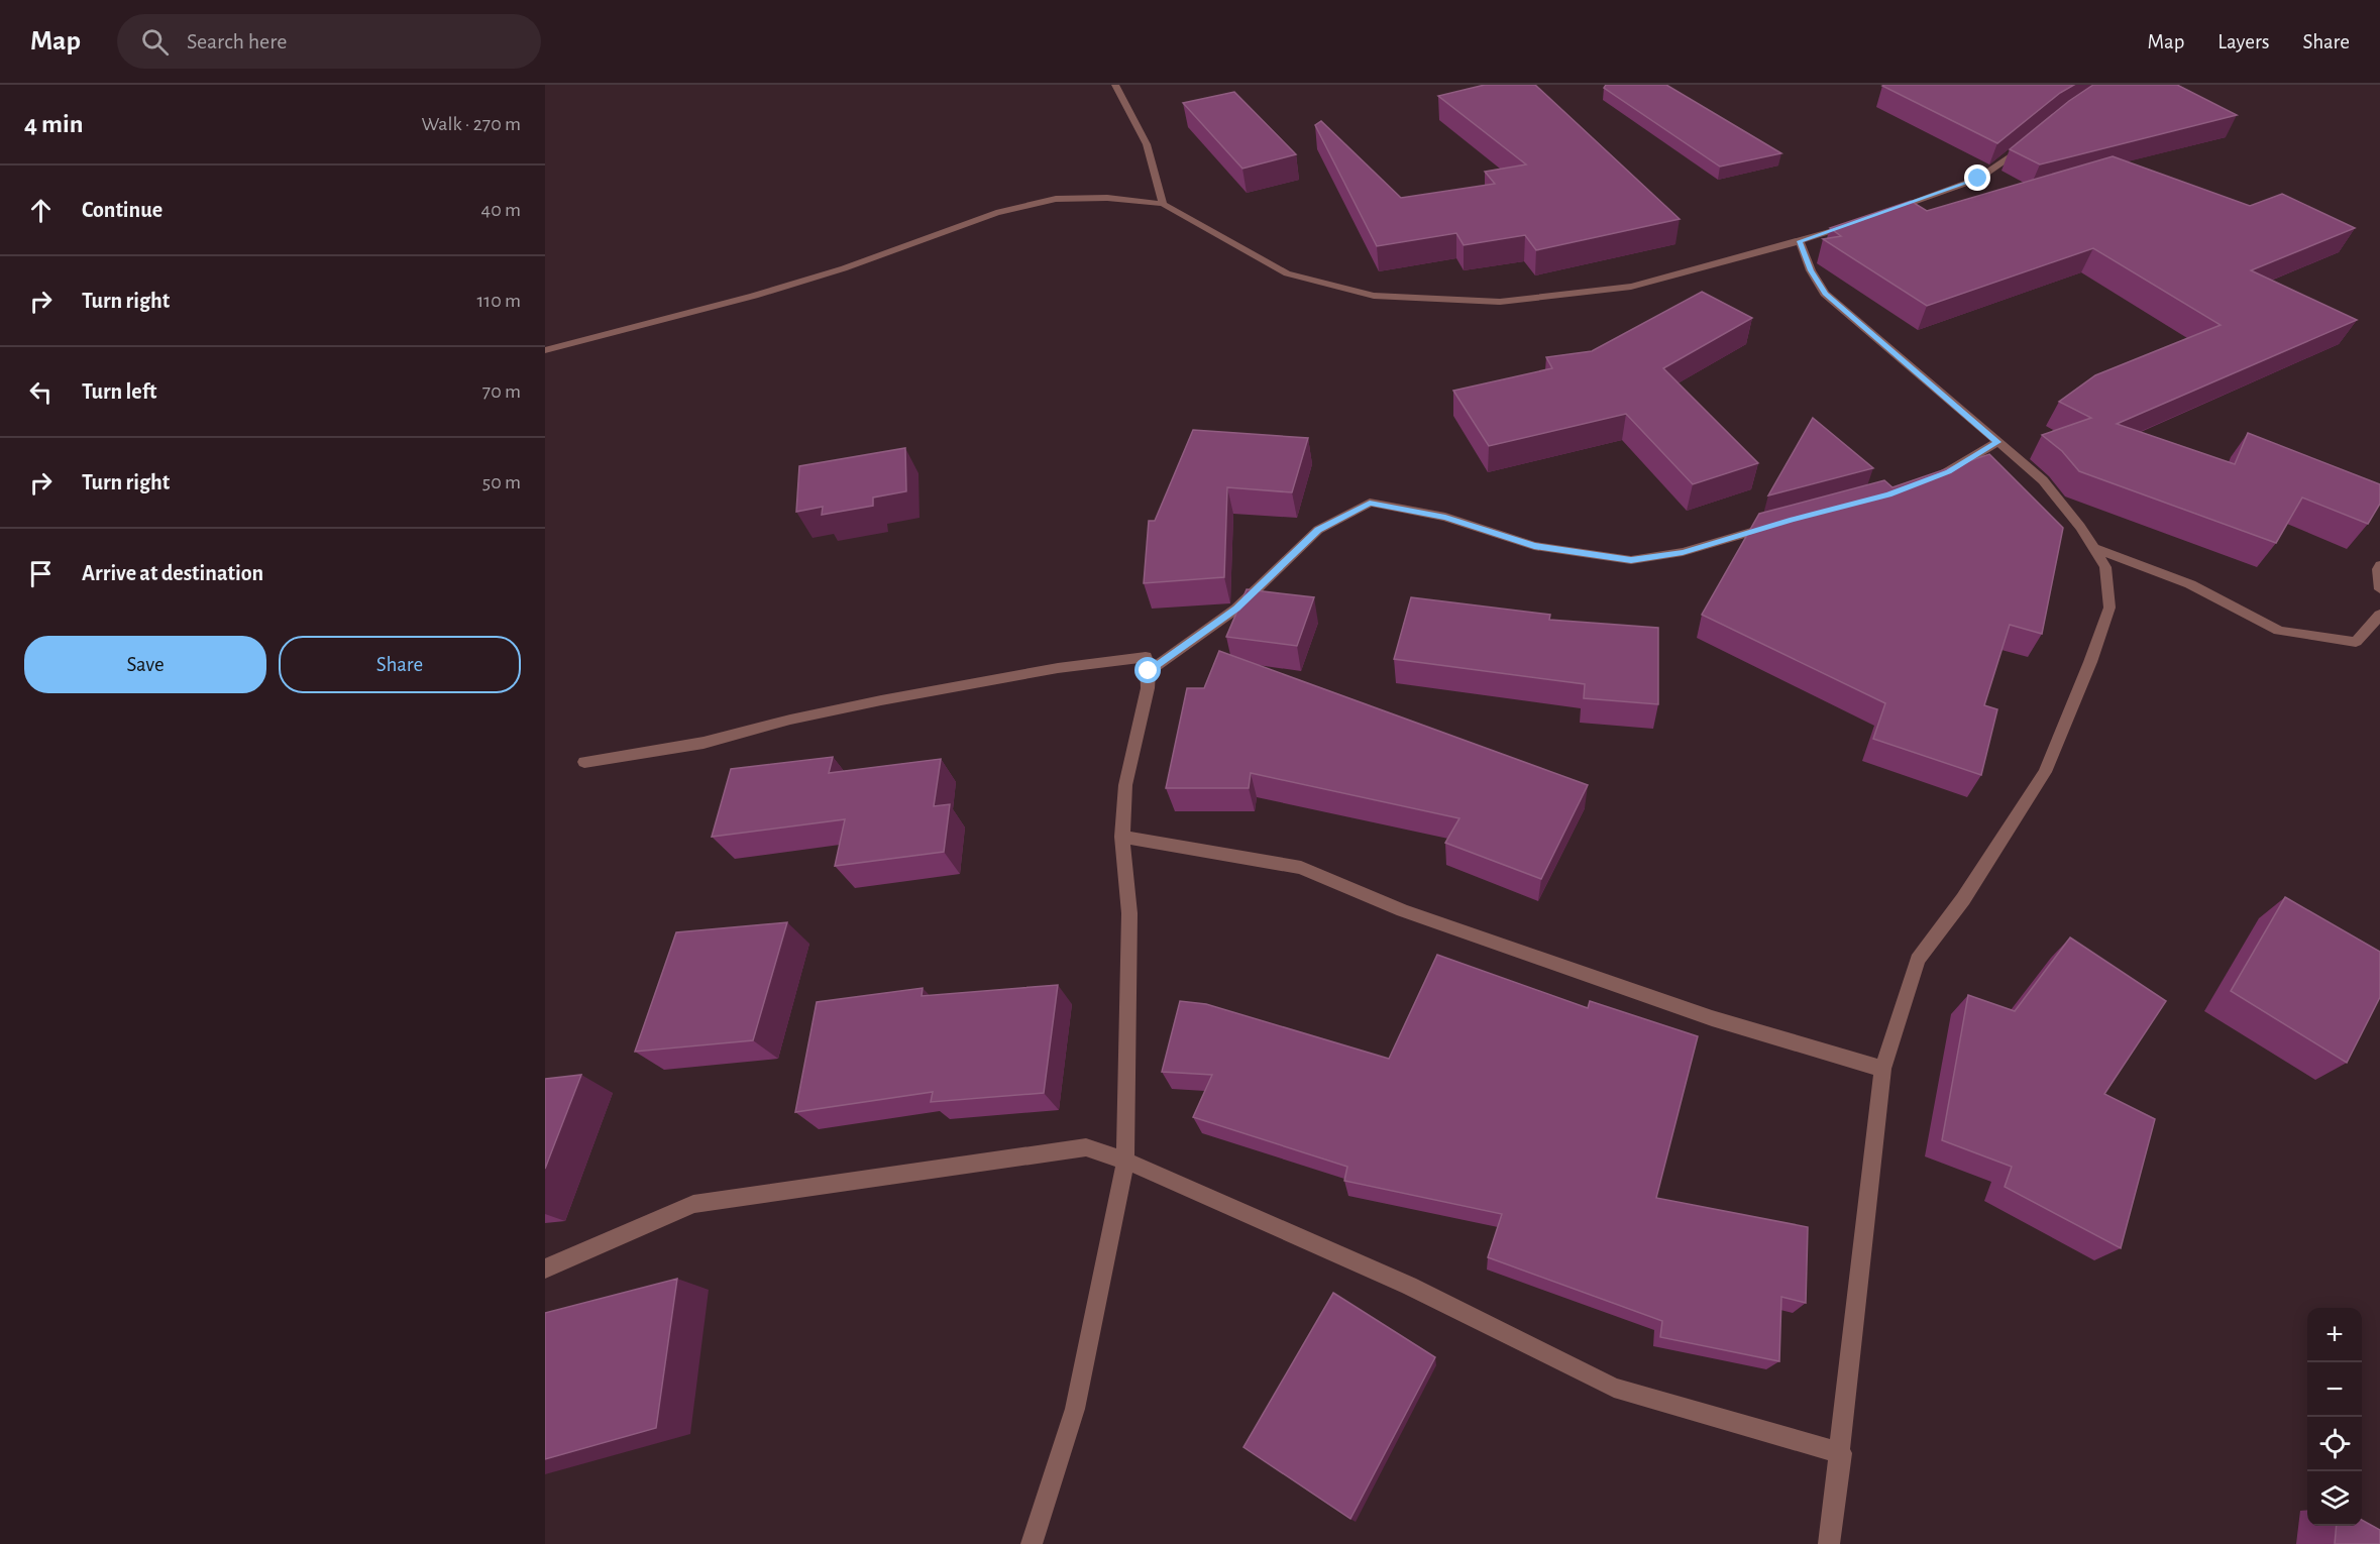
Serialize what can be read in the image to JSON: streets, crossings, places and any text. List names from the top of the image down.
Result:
{
  "page": {
    "header": "Map",
    "search": "Search here",
    "nav": ["Map", "Layers", "Share"],
    "heading": ["4 min", "Walk · 270 m"],
    "list": [
      ["Continue", "40 m"],
      ["Turn right", "110 m"],
      ["Turn left", "70 m"],
      ["Turn right", "50 m"],
      "Arrive at destination"
    ],
    "buttons": ["Save", "Share"],
    "map_buttons": ["+", "−"]
  }
}
